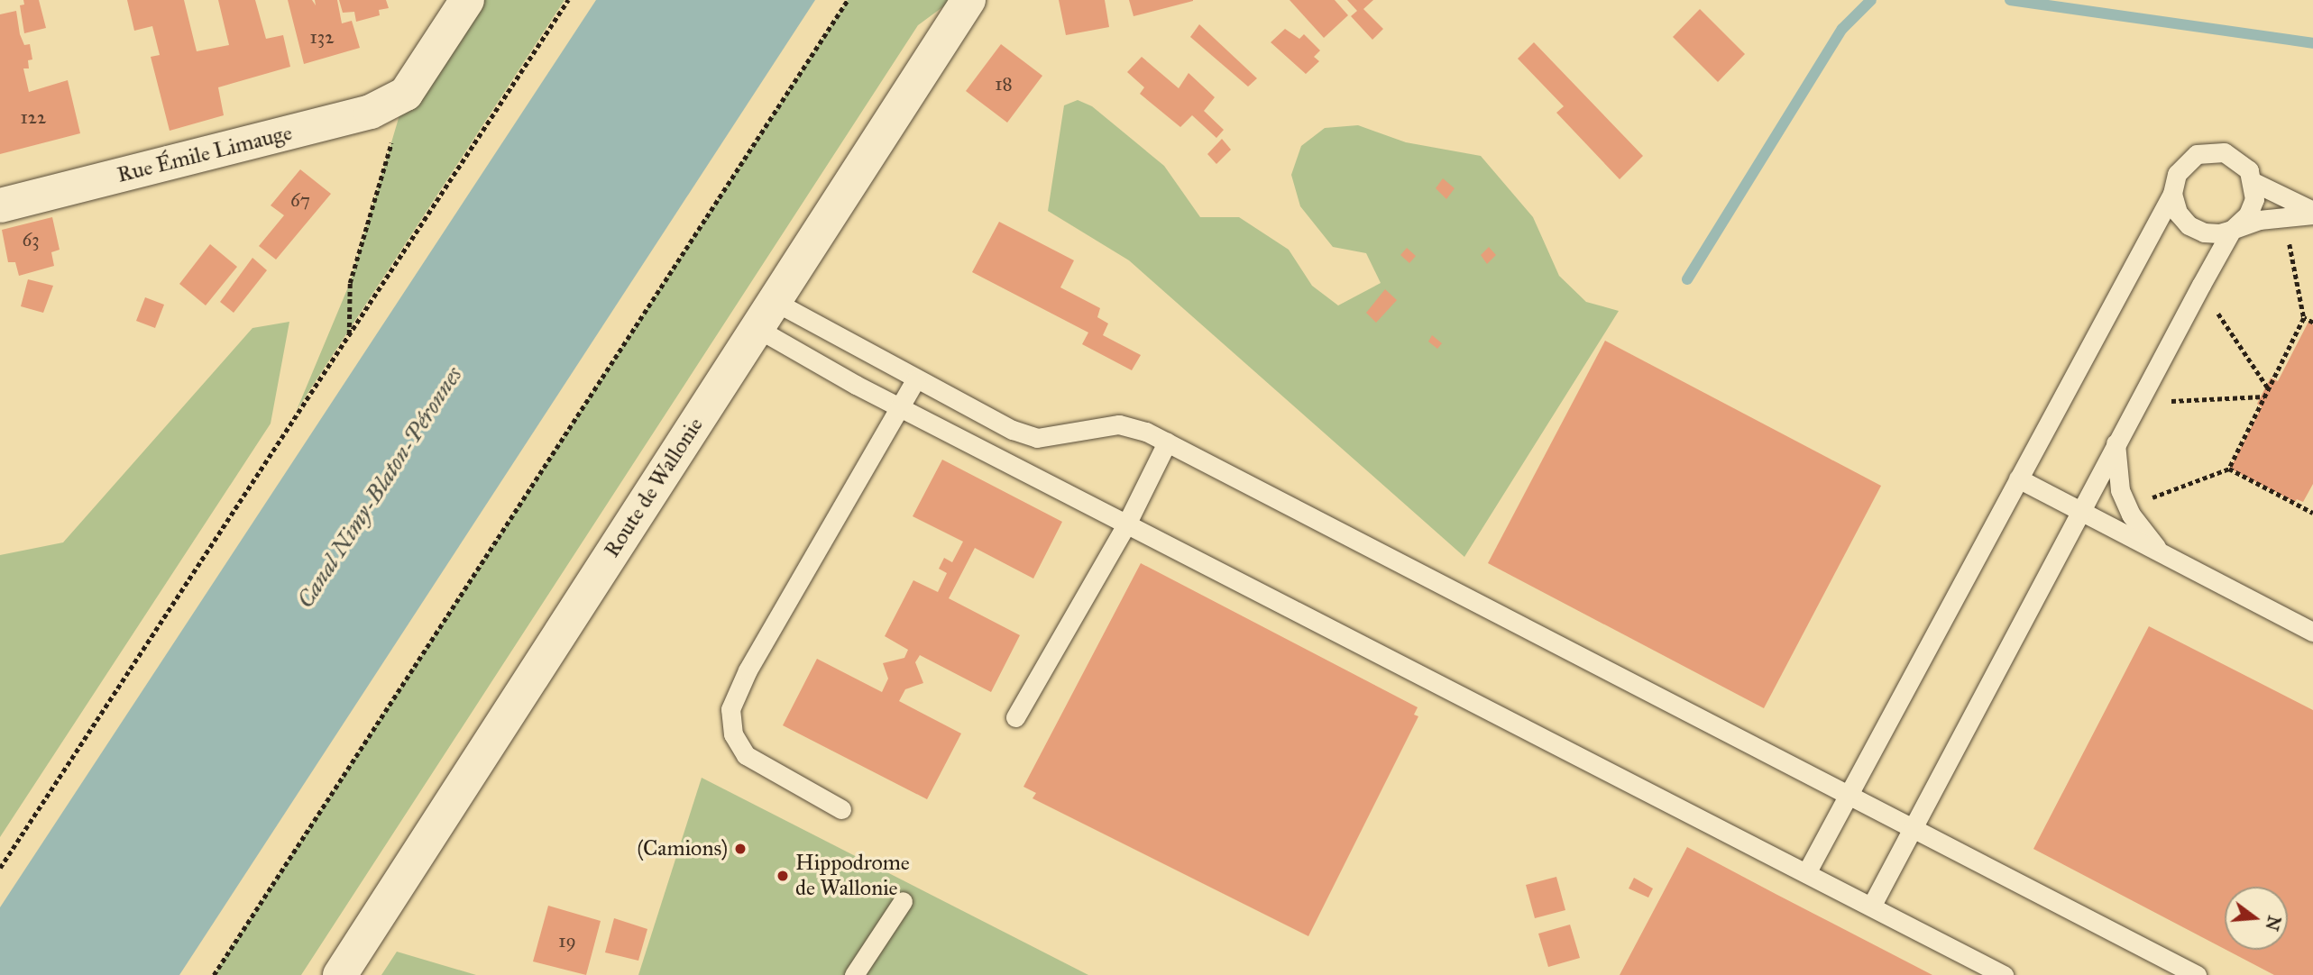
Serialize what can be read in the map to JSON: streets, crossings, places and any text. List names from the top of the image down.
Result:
{
  "streets": {
    "main road": ["Rue Émile Limauge", "Route de Wallonie"]
  },
  "water": ["Canal Nimy-Blaton-Péronnes"],
  "places": ["(Camions)", "Hippodrome de Wallonie"],
  "house_numbers": [
    "132",
    "18",
    "122",
    "67",
    "63",
    "19"
  ],
  "north": "right"
}
